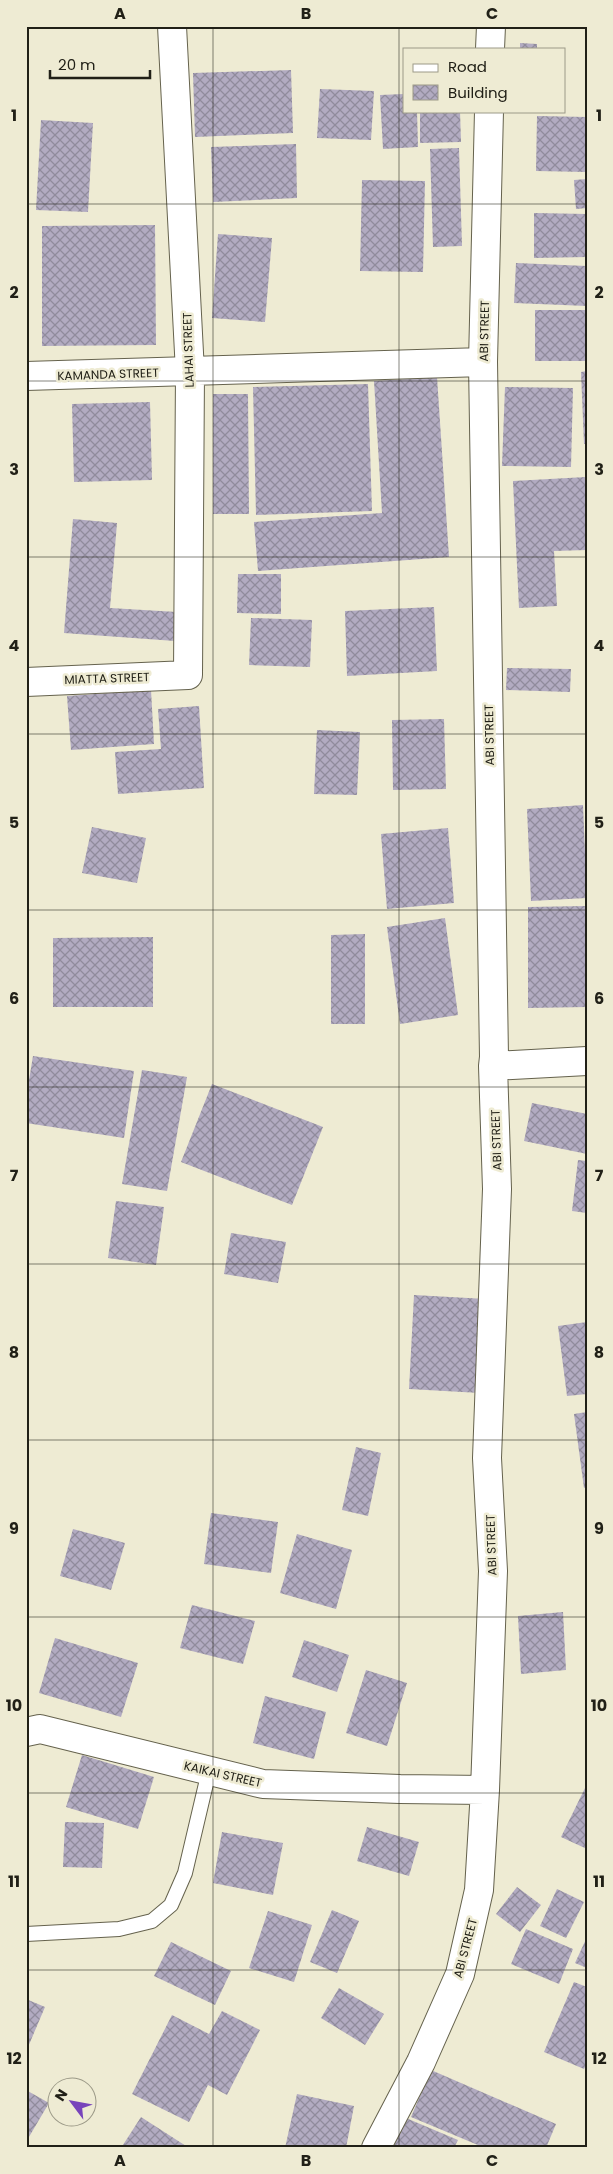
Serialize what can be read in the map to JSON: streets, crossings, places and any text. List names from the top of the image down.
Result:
{
  "streets": {
    "street": [
      "ABI STREET",
      "LAHAI STREET",
      "KAMANDA STREET",
      "MIATTA STREET",
      "KAIKAI STREET"
    ]
  },
  "crossings": [
    ["ABI STREET", "KAMANDA STREET"],
    ["ABI STREET", "KAIKAI STREET"],
    ["LAHAI STREET", "KAMANDA STREET"],
    ["LAHAI STREET", "MIATTA STREET"]
  ],
  "legend": ["Road", "Building"],
  "scale_bar": "20 m",
  "north": "top left",
  "grid": {
    "columns": ["A", "B", "C"],
    "rows": [
      "1",
      "2",
      "3",
      "4",
      "5",
      "6",
      "7",
      "8",
      "9",
      "10",
      "11",
      "12"
    ]
  }
}
